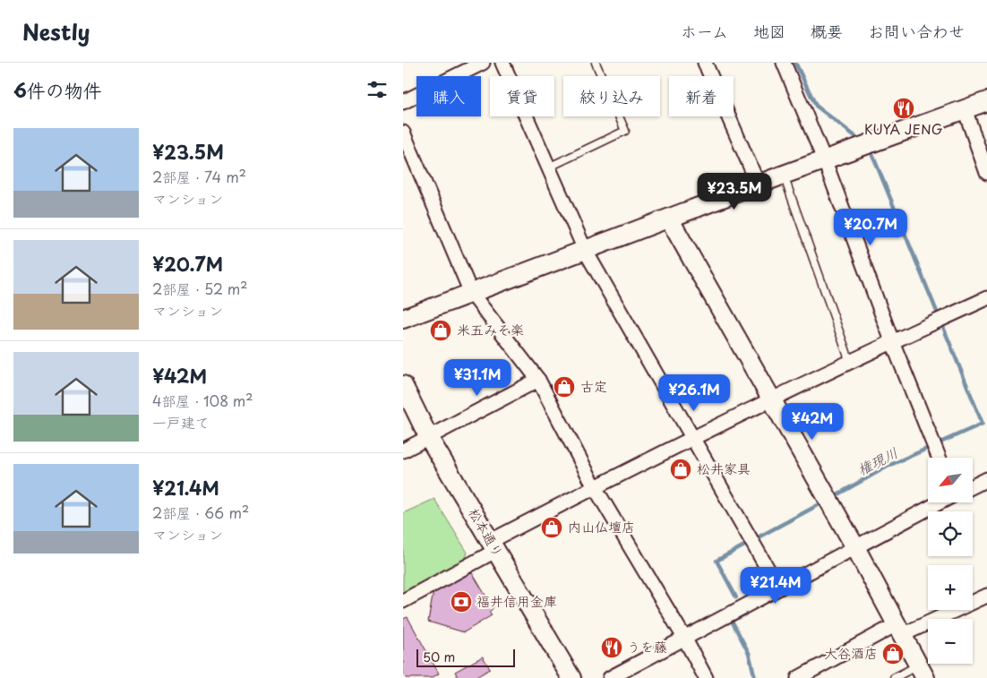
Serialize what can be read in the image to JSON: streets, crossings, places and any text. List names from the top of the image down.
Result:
{
  "streets": {
    "street": ["松本通り"]
  },
  "water": ["権現川"],
  "places": {
    "restaurant": ["KUYA JENG", "うを藤"],
    "shop": [
      "米五みそ楽",
      "古定",
      "松井家具",
      "内山仏壇店",
      "大谷酒店"
    ],
    "bank": ["福井信用金庫"]
  },
  "scale_bar": "50 m",
  "north": "bottom left",
  "page": {
    "header": "Nestly",
    "nav": [
      "ホーム",
      "地図",
      "概要",
      "お問い合わせ"
    ],
    "heading": "6件の物件",
    "chip": [
      "購入",
      "賃貸",
      "絞り込み",
      "新着"
    ],
    "list": [
      {
        "name": "¥23.5M",
        "note": "2部屋 · 74 m² · マンション"
      },
      {
        "name": "¥20.7M",
        "note": "2部屋 · 52 m² · マンション"
      },
      {
        "name": "¥42M",
        "note": "4部屋 · 108 m² · 一戸建て"
      },
      {
        "name": "¥21.4M",
        "note": "2部屋 · 66 m² · マンション"
      }
    ],
    "price": [
      "¥23.5M",
      "¥20.7M",
      "¥31.1M",
      "¥26.1M",
      "¥42M",
      "¥21.4M"
    ],
    "map_buttons": ["+", "−"],
    "scale": "50 m"
  }
}
